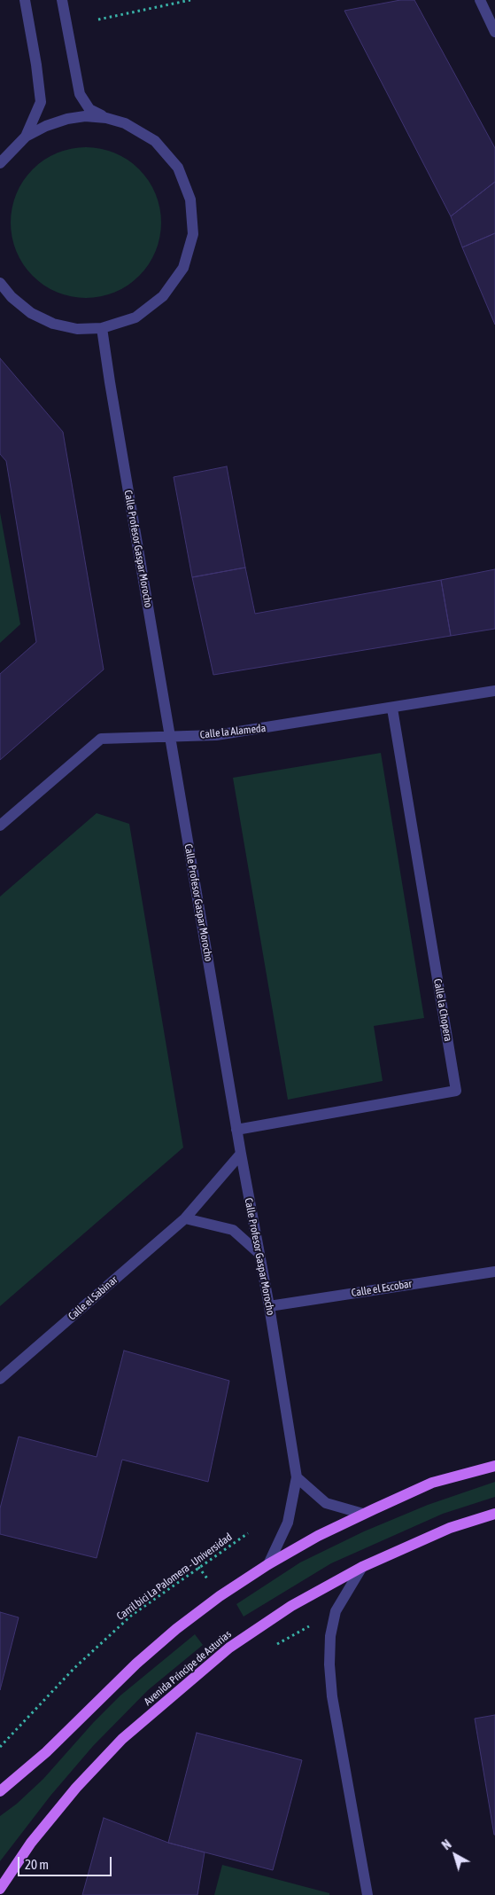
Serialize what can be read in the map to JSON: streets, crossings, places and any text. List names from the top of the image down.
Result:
{
  "streets": {
    "main road": ["Avenida Príncipe de Asturias"],
    "street": [
      "Calle Profesor Gaspar Morocho",
      "Calle la Alameda",
      "Calle la Chopera",
      "Calle el Escobar",
      "Calle el Sabinar"
    ],
    "path": ["Carril bici La Palomera - Universidad"]
  },
  "crossings": [
    ["Calle Profesor Gaspar Morocho", "Calle la Alameda"],
    ["Calle Profesor Gaspar Morocho", "Calle la Chopera"],
    ["Calle Profesor Gaspar Morocho", "Calle el Escobar"],
    ["Calle Profesor Gaspar Morocho", "Calle el Sabinar"],
    ["Calle la Alameda", "Calle la Chopera"]
  ],
  "scale_bar": "20 m",
  "north": "top left"
}
